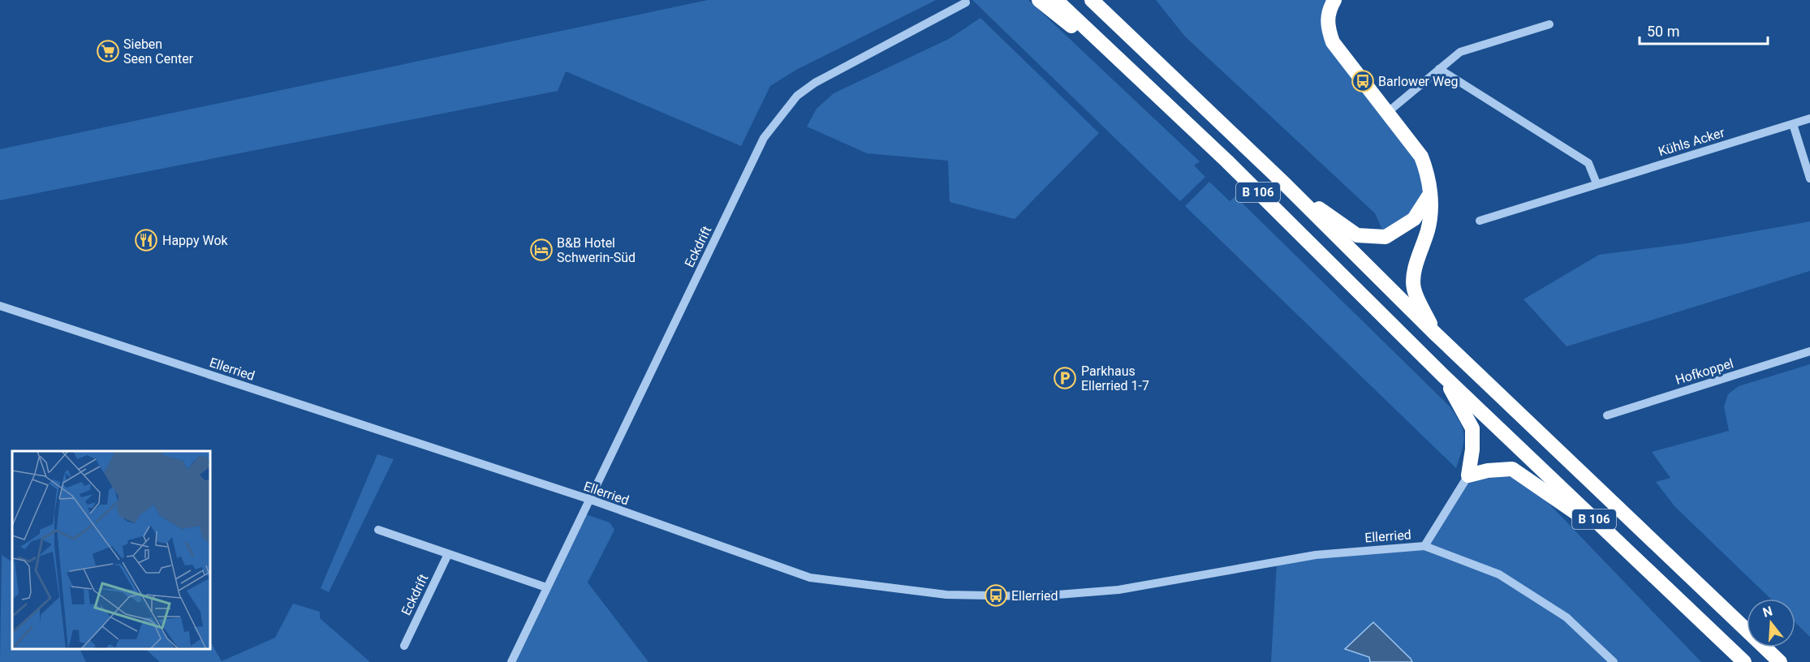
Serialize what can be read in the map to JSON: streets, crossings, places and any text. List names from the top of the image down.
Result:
{
  "streets": {
    "highway": ["B 106"],
    "street": [
      "Kühls Acker",
      "Eckdrift",
      "Ellerried",
      "Hofkoppel"
    ]
  },
  "crossings": [
    ["Eckdrift", "Ellerried"]
  ],
  "places": {
    "supermarket": ["Sieben Seen Center"],
    "bus stop": ["Barlower Weg", "Ellerried"],
    "restaurant": ["Happy Wok"],
    "hotel": ["B&B Hotel Schwerin-Süd"],
    "parking": ["Parkhaus Ellerried 1-7"]
  },
  "scale_bar": "50 m",
  "north": "top"
}
